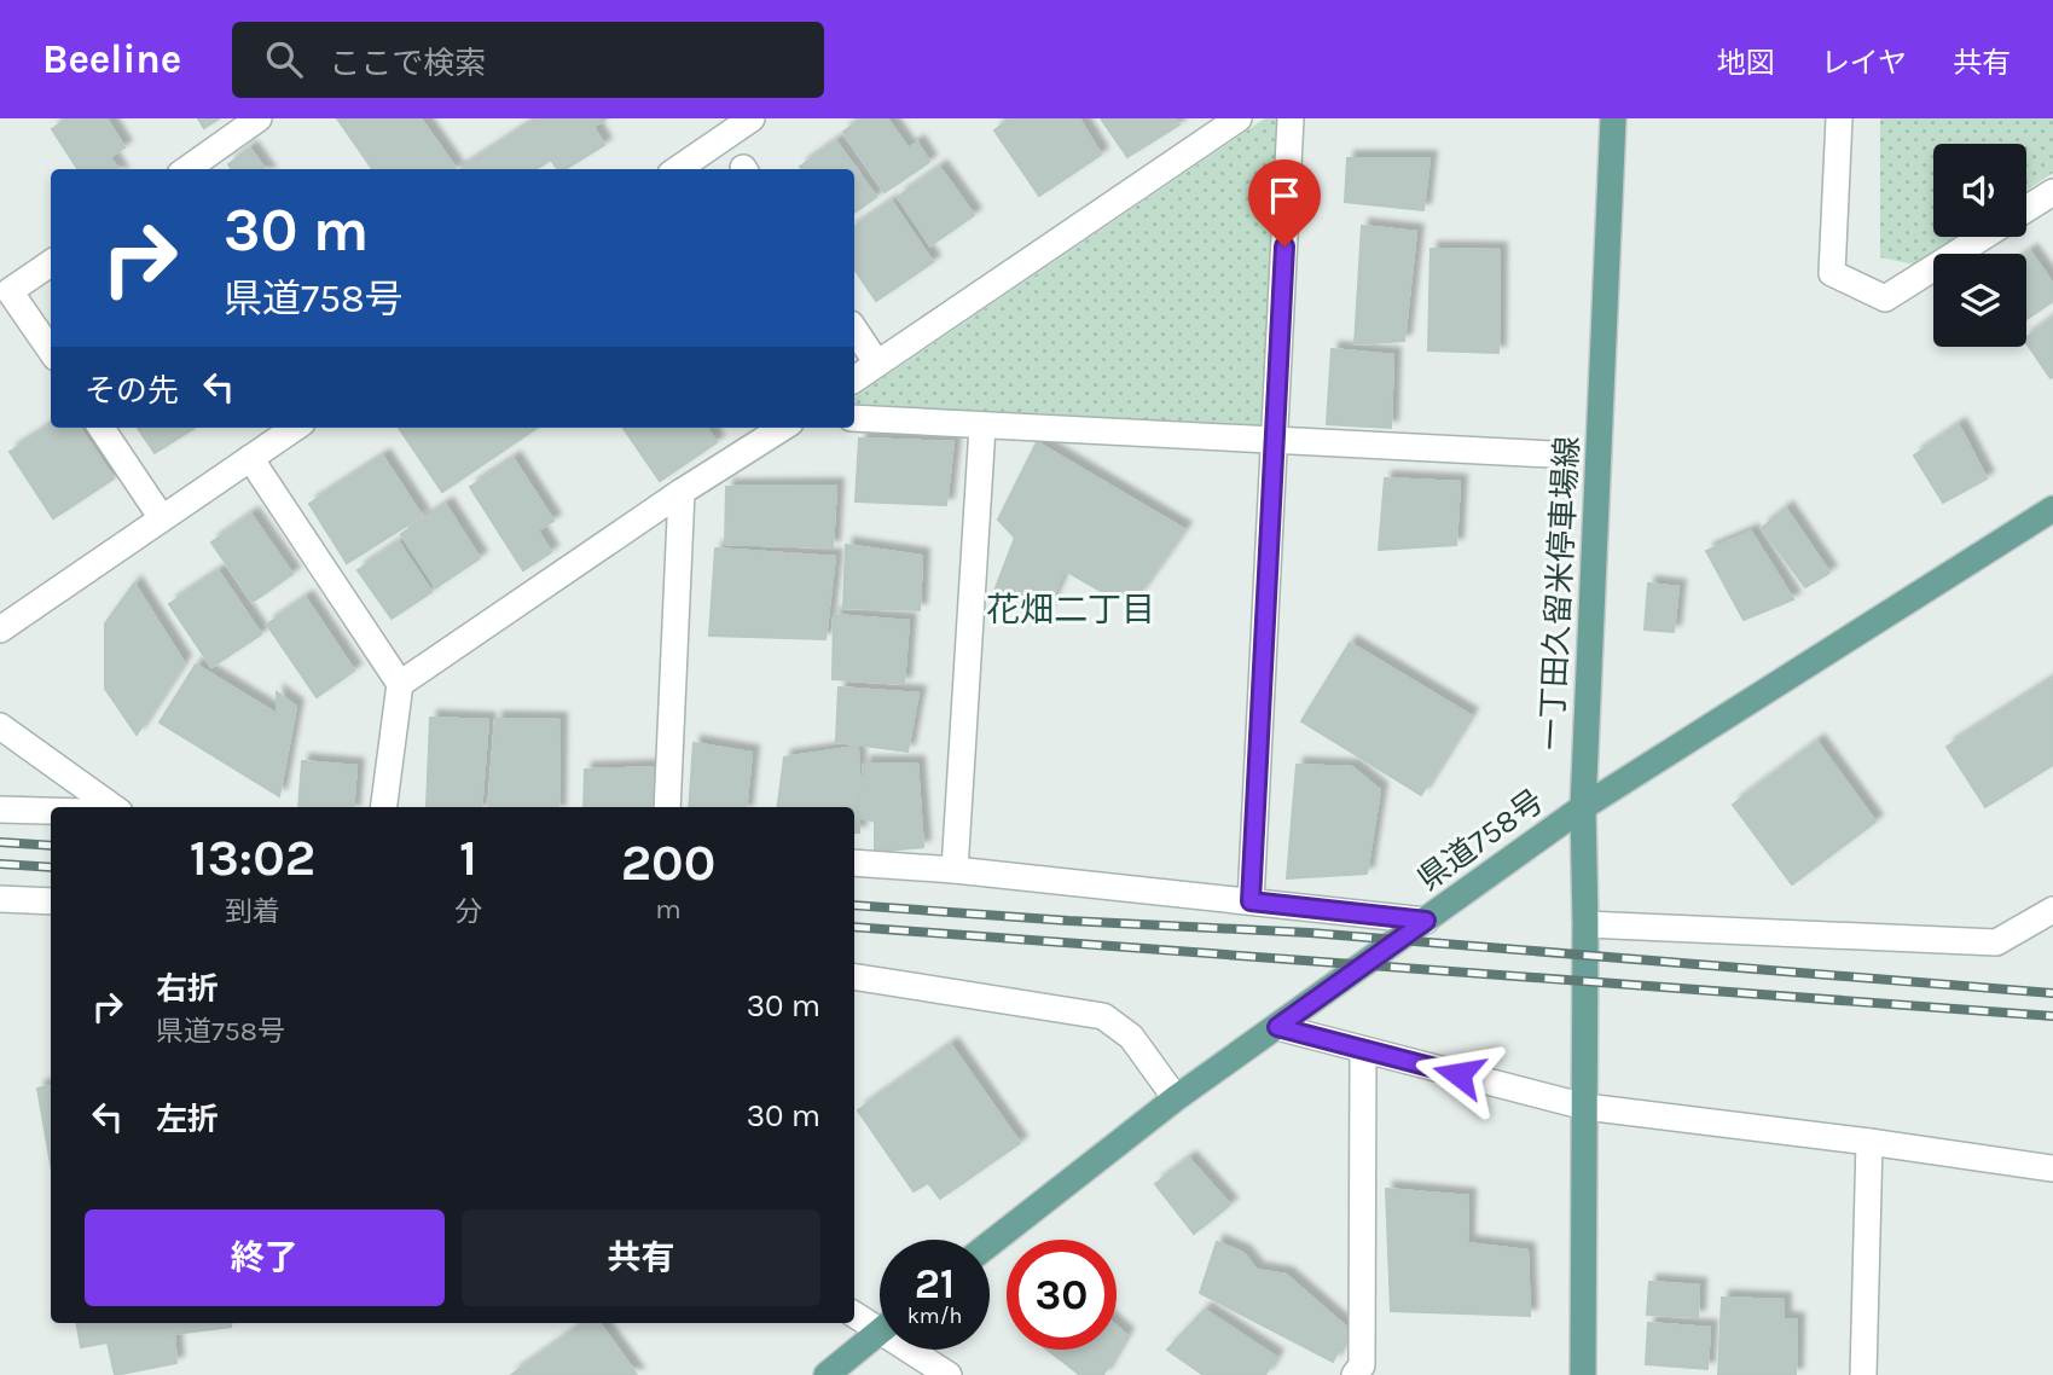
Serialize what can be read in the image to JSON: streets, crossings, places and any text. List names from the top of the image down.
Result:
{
  "streets": {
    "main road": ["一丁田久留米停車場線", "県道758号"]
  },
  "crossings": [
    ["一丁田久留米停車場線", "県道758号"]
  ],
  "districts": ["花畑二丁目"],
  "page": {
    "header": "Beeline",
    "search": "ここで検索",
    "nav": ["地図", "レイヤ", "共有"],
    "turn": ["30 m", "県道758号"],
    "then": "その先",
    "eta": [
      "13:02",
      "到着",
      "1",
      "分",
      "200",
      "m"
    ],
    "list": [
      {
        "name": "右折",
        "note": "県道758号",
        "value": "30 m"
      },
      {
        "name": "左折",
        "value": "30 m"
      }
    ],
    "buttons": ["終了", "共有"],
    "speed": "21 km/h",
    "limit": "30"
  }
}
